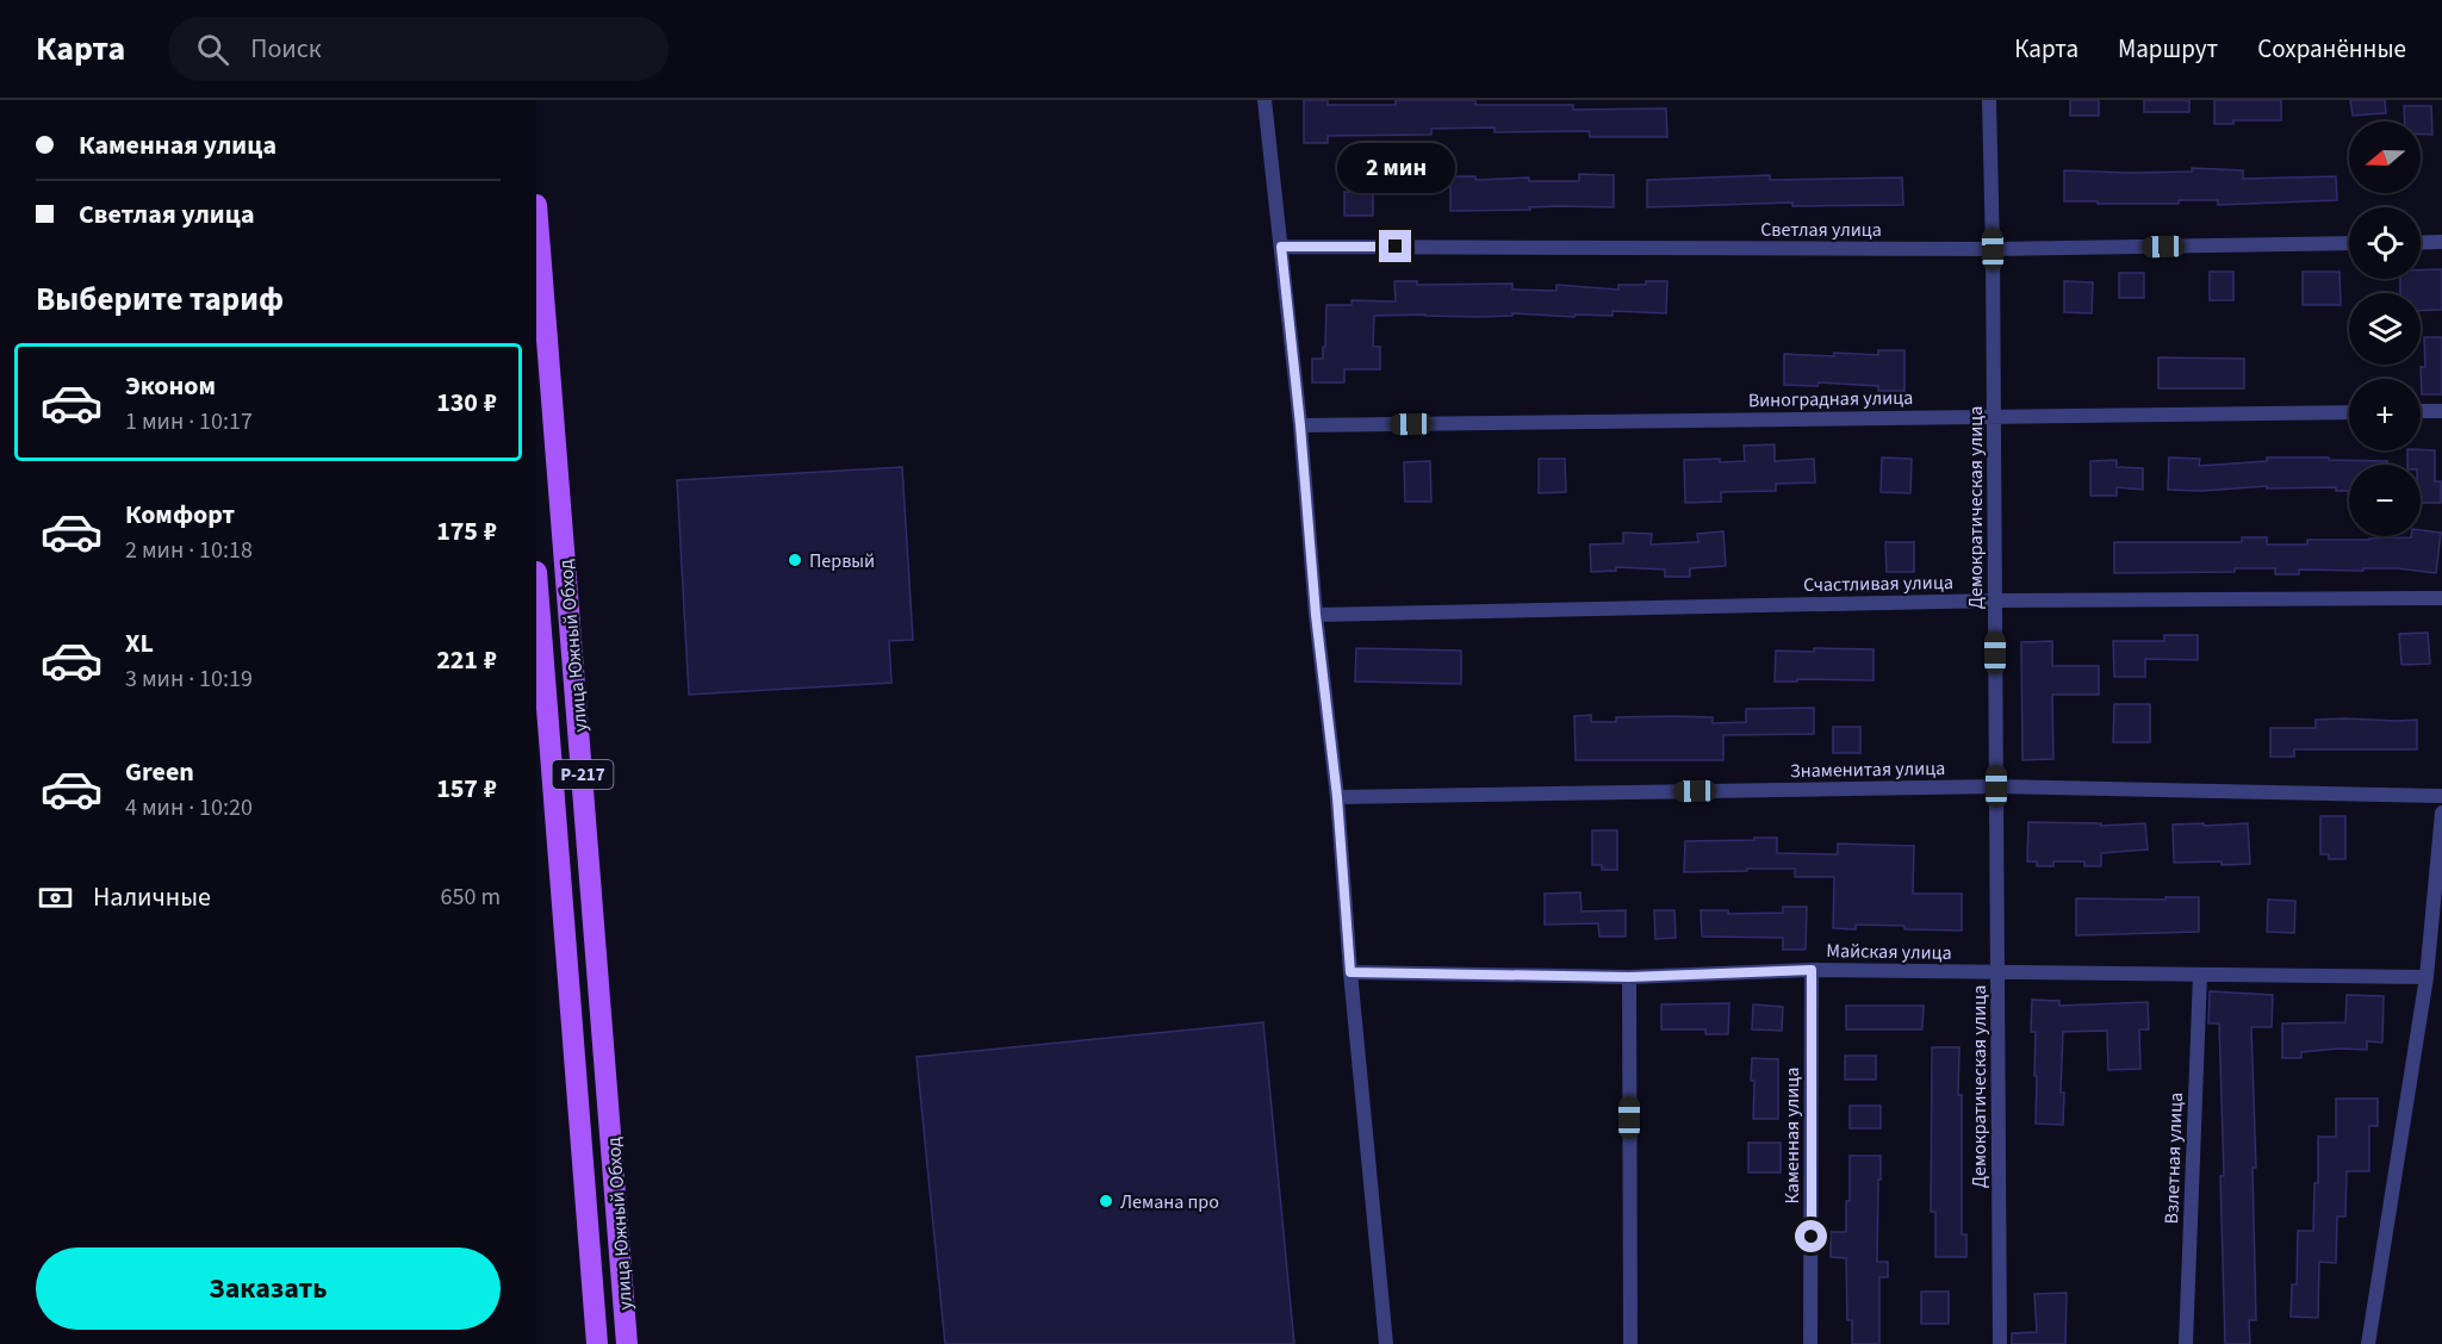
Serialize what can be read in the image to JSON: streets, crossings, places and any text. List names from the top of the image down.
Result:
{
  "streets": {
    "main road": ["улица Южный Обход", "Р-217"],
    "street": [
      "Светлая улица",
      "Виноградная улица",
      "Демократическая улица",
      "Счастливая улица",
      "Знаменитая улица",
      "Майская улица",
      "Каменная улица",
      "Взлетная улица"
    ]
  },
  "crossings": [
    ["Светлая улица", "Демократическая улица"],
    ["Виноградная улица", "Демократическая улица"],
    ["Демократическая улица", "Счастливая улица"],
    ["Демократическая улица", "Знаменитая улица"],
    ["Демократическая улица", "Майская улица"],
    ["Майская улица", "Каменная улица"],
    ["Майская улица", "Взлетная улица"]
  ],
  "places": ["Первый", "Лемана про"],
  "north": "left",
  "page": {
    "header": "Карта",
    "search": "Поиск",
    "nav": ["Карта", "Маршрут", "Сохранённые"],
    "banner": ["Каменная улица", "Светлая улица"],
    "map_buttons": ["+", "−"],
    "bubble": "2 мин",
    "heading": "Выберите тариф",
    "list": [
      {
        "name": "Эконом",
        "note": "1 мин · 10:17",
        "value": "130 ₽"
      },
      {
        "name": "Комфорт",
        "note": "2 мин · 10:18",
        "value": "175 ₽"
      },
      {
        "name": "XL",
        "note": "3 мин · 10:19",
        "value": "221 ₽"
      },
      {
        "name": "Green",
        "note": "4 мин · 10:20",
        "value": "157 ₽"
      }
    ],
    "pay": ["Наличные", "650 m"],
    "buttons": "Заказать"
  }
}
